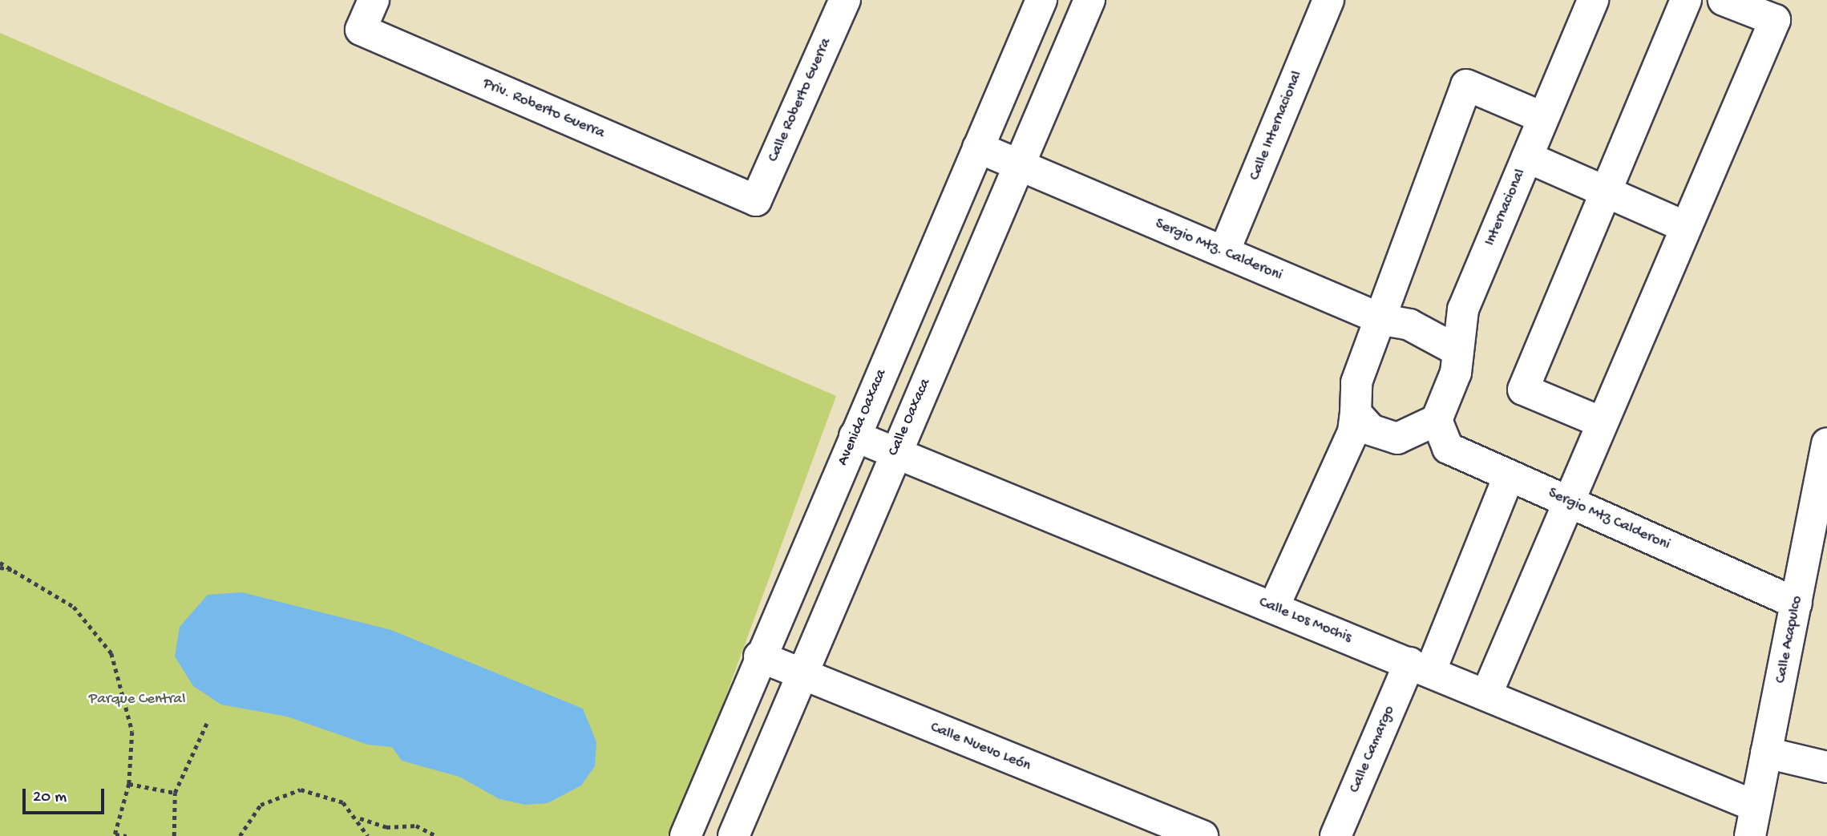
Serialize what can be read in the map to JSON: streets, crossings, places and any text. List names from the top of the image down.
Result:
{
  "streets": {
    "street": [
      "Calle Roberto Guerra",
      "Priv. Roberto Guerra",
      "Calle Internacional",
      "Internacional",
      "Sergio Mtz. Calderoni",
      "Avenida Oaxaca",
      "Calle Oaxaca",
      "Sergio Mtz Calderoni",
      "Calle Los Mochis",
      "Calle Acapulco",
      "Calle Nuevo León",
      "Calle Camargo"
    ]
  },
  "crossings": [
    ["Calle Roberto Guerra", "Priv. Roberto Guerra"],
    ["Calle Internacional", "Sergio Mtz. Calderoni"],
    ["Internacional", "Sergio Mtz. Calderoni"],
    ["Internacional", "Sergio Mtz Calderoni"],
    ["Sergio Mtz. Calderoni", "Avenida Oaxaca"],
    ["Sergio Mtz. Calderoni", "Calle Oaxaca"],
    ["Sergio Mtz. Calderoni", "Sergio Mtz Calderoni"],
    ["Avenida Oaxaca", "Calle Los Mochis"],
    ["Avenida Oaxaca", "Calle Nuevo León"],
    ["Calle Oaxaca", "Calle Los Mochis"],
    ["Calle Oaxaca", "Calle Nuevo León"],
    ["Sergio Mtz Calderoni", "Calle Acapulco"],
    ["Sergio Mtz Calderoni", "Calle Camargo"],
    ["Calle Los Mochis", "Calle Acapulco"],
    ["Calle Los Mochis", "Calle Camargo"]
  ],
  "parks": ["Parque Central"],
  "scale_bar": "20 m"
}
